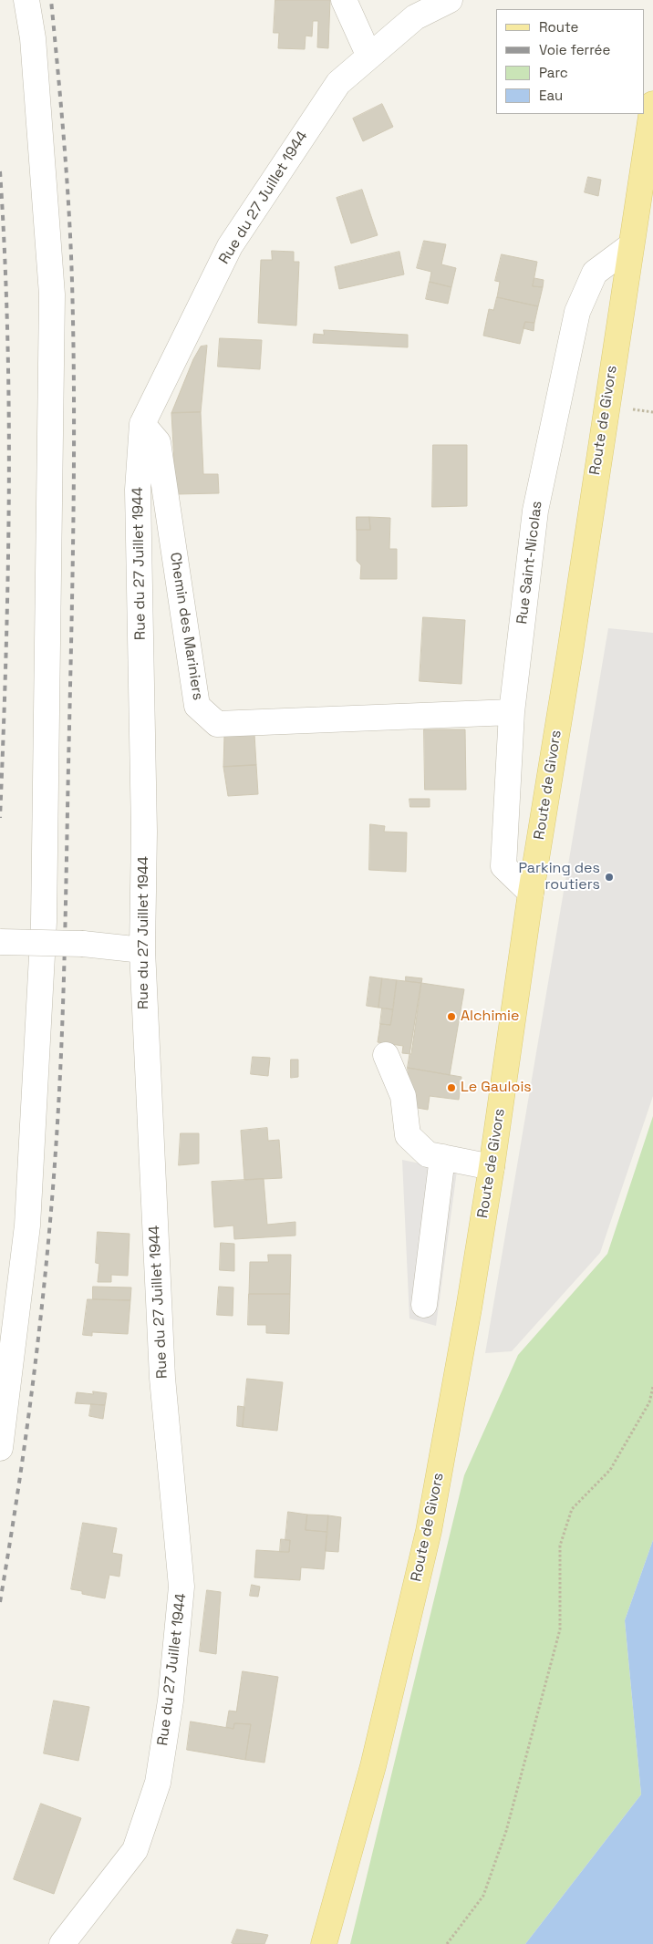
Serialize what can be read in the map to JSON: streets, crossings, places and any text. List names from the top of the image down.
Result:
{
  "streets": {
    "main road": ["Route de Givors"],
    "street": ["Rue du 27 Juillet 1944", "Rue Saint-Nicolas", "Chemin des Mariniers"]
  },
  "crossings": [
    ["Rue du 27 Juillet 1944", "Chemin des Mariniers"],
    ["Route de Givors", "Rue Saint-Nicolas"],
    ["Rue Saint-Nicolas", "Chemin des Mariniers"]
  ],
  "places": ["Parking des routiers", "Alchimie", "Le Gaulois"],
  "legend": [
    "Route",
    "Voie ferrée",
    "Parc",
    "Eau"
  ]
}
